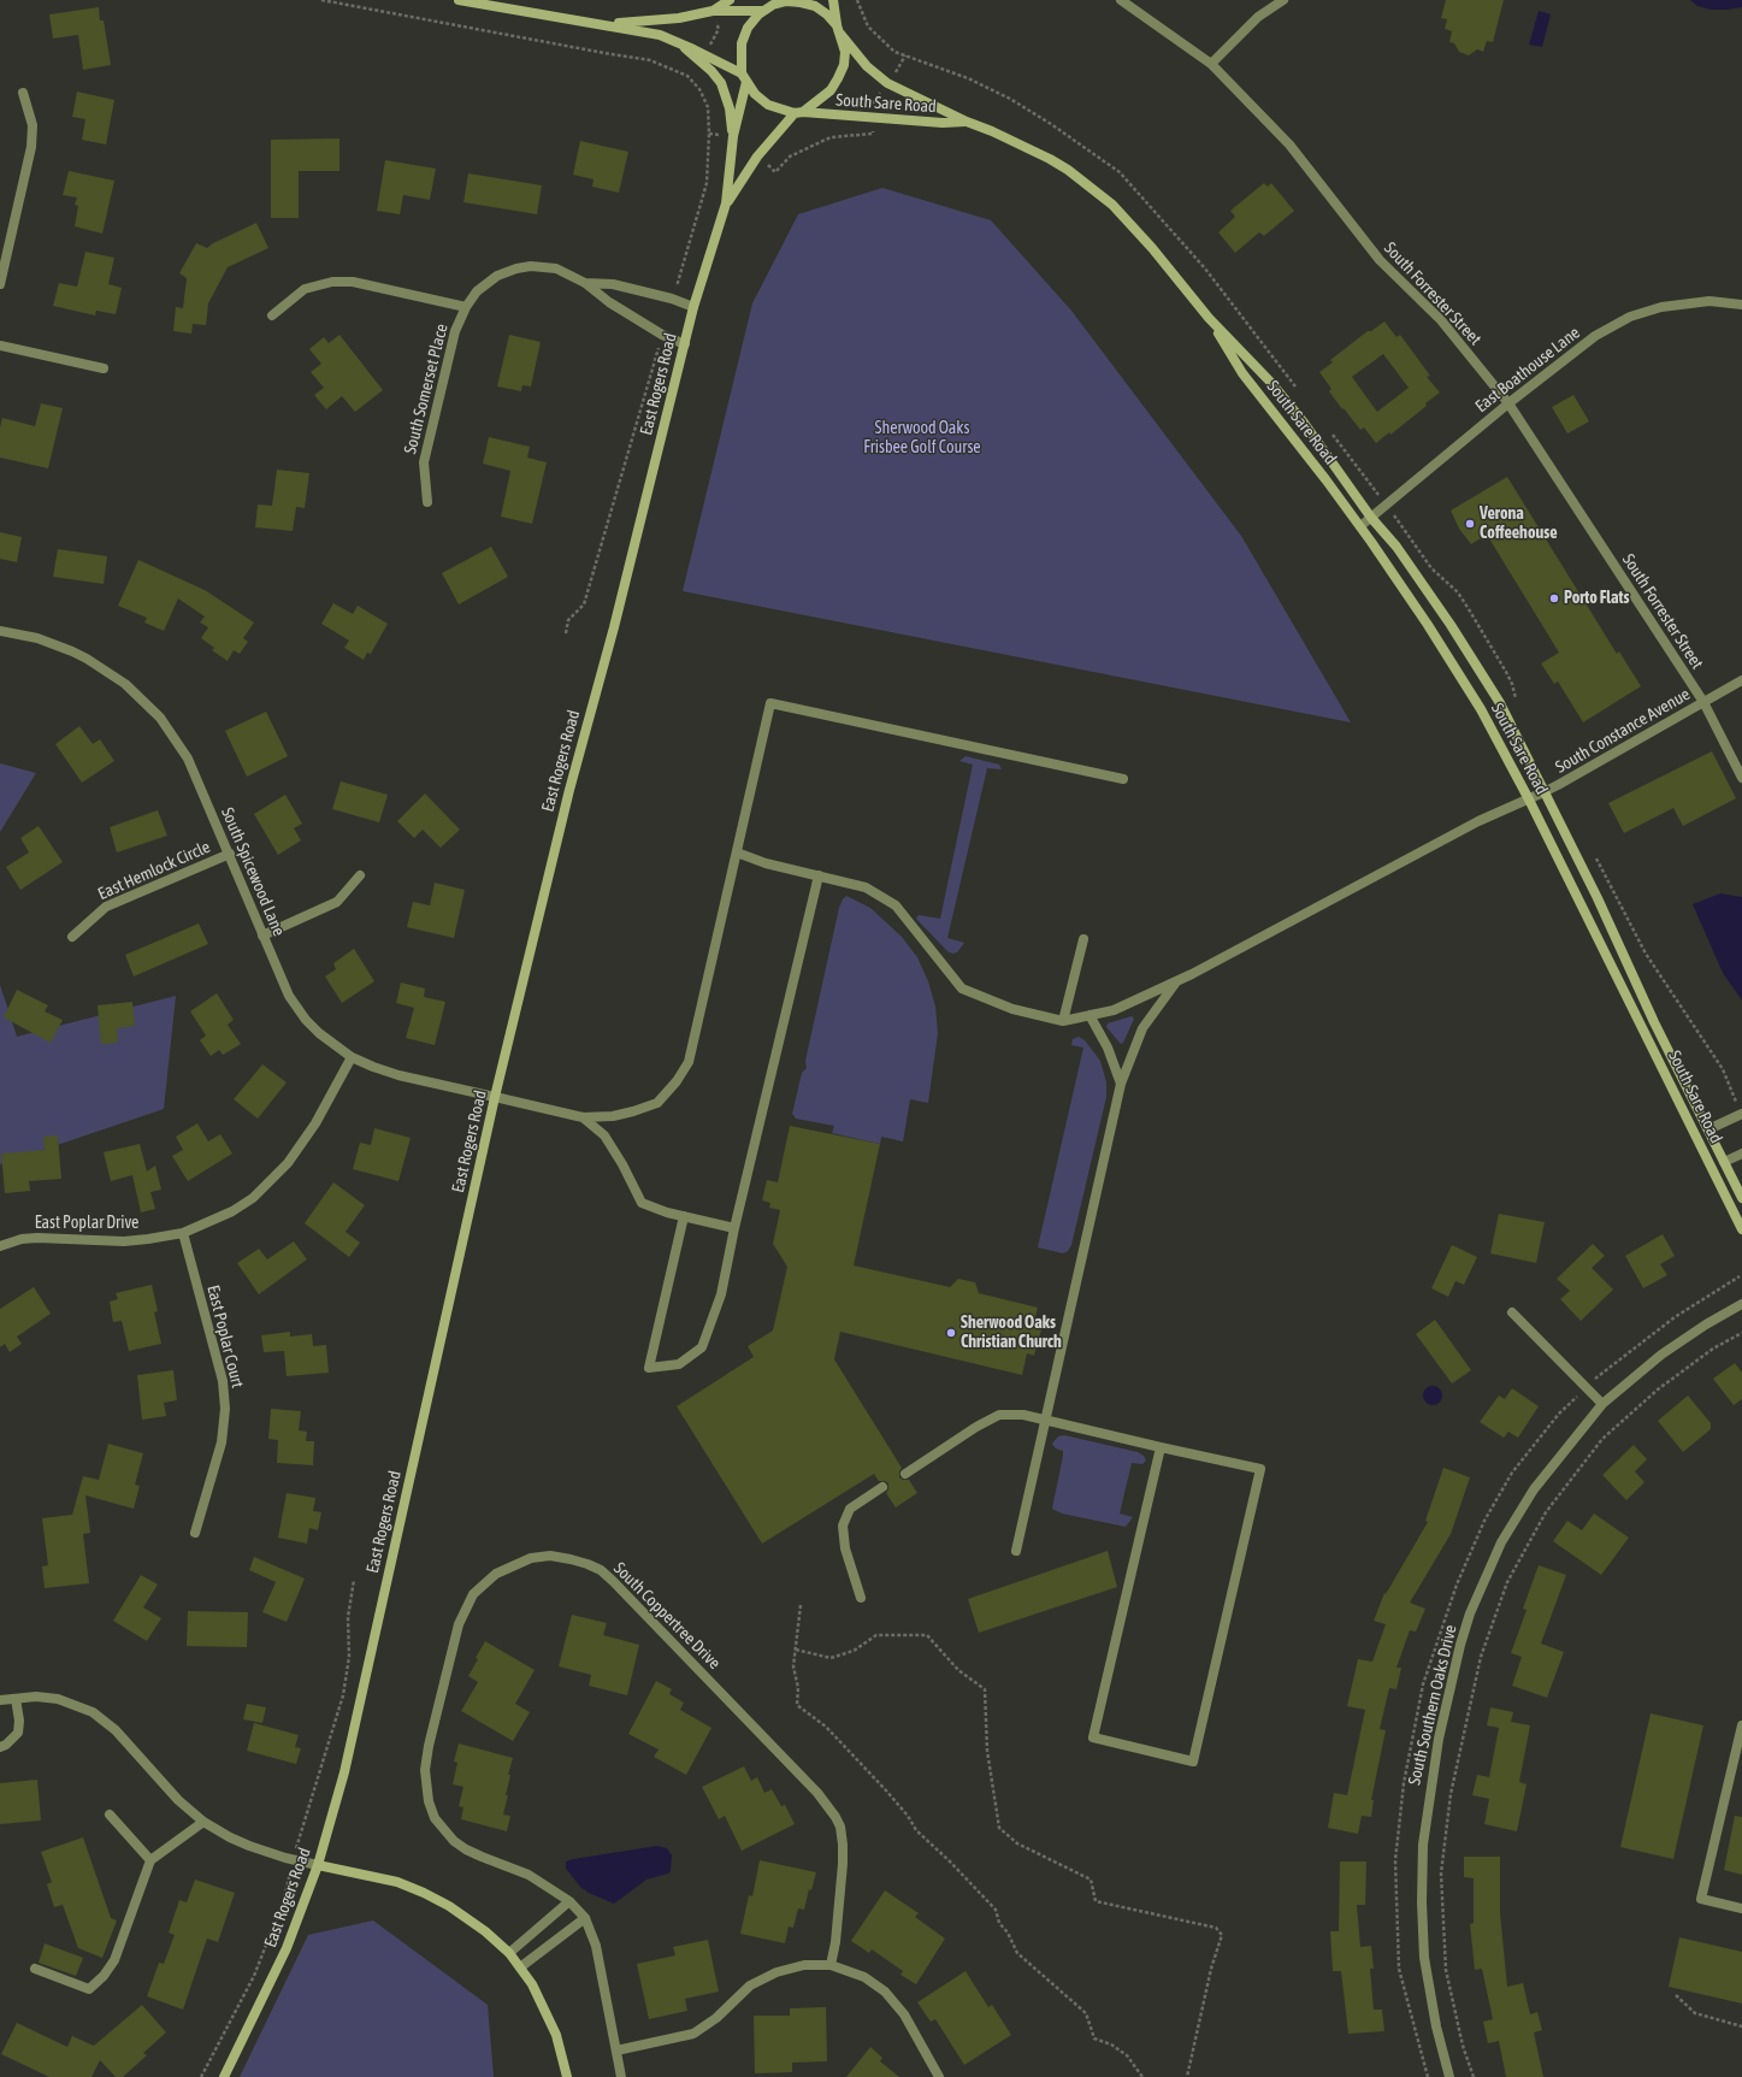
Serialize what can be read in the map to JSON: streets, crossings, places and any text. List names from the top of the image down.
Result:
{
  "streets": {
    "main road": ["South Sare Road", "East Rogers Road"],
    "street": [
      "South Forrester Street",
      "East Boathouse Lane",
      "South Somerset Place",
      "South Constance Avenue",
      "East Hemlock Circle",
      "South Spicewood Lane",
      "East Poplar Drive",
      "East Poplar Court",
      "South Coppertree Drive",
      "South Southern Oaks Drive"
    ]
  },
  "crossings": [
    ["South Sare Road", "East Boathouse Lane"],
    ["South Sare Road", "East Rogers Road"],
    ["South Sare Road", "South Constance Avenue"],
    ["South Forrester Street", "East Boathouse Lane"],
    ["South Forrester Street", "South Constance Avenue"],
    ["East Rogers Road", "South Somerset Place"],
    ["East Rogers Road", "South Spicewood Lane"],
    ["East Hemlock Circle", "South Spicewood Lane"],
    ["South Spicewood Lane", "East Poplar Drive"],
    ["East Poplar Drive", "East Poplar Court"]
  ],
  "parks": ["Sherwood Oaks Frisbee Golf Course"],
  "places": ["Verona Coffeehouse", "Porto Flats", "Sherwood Oaks Christian Church"]
}
